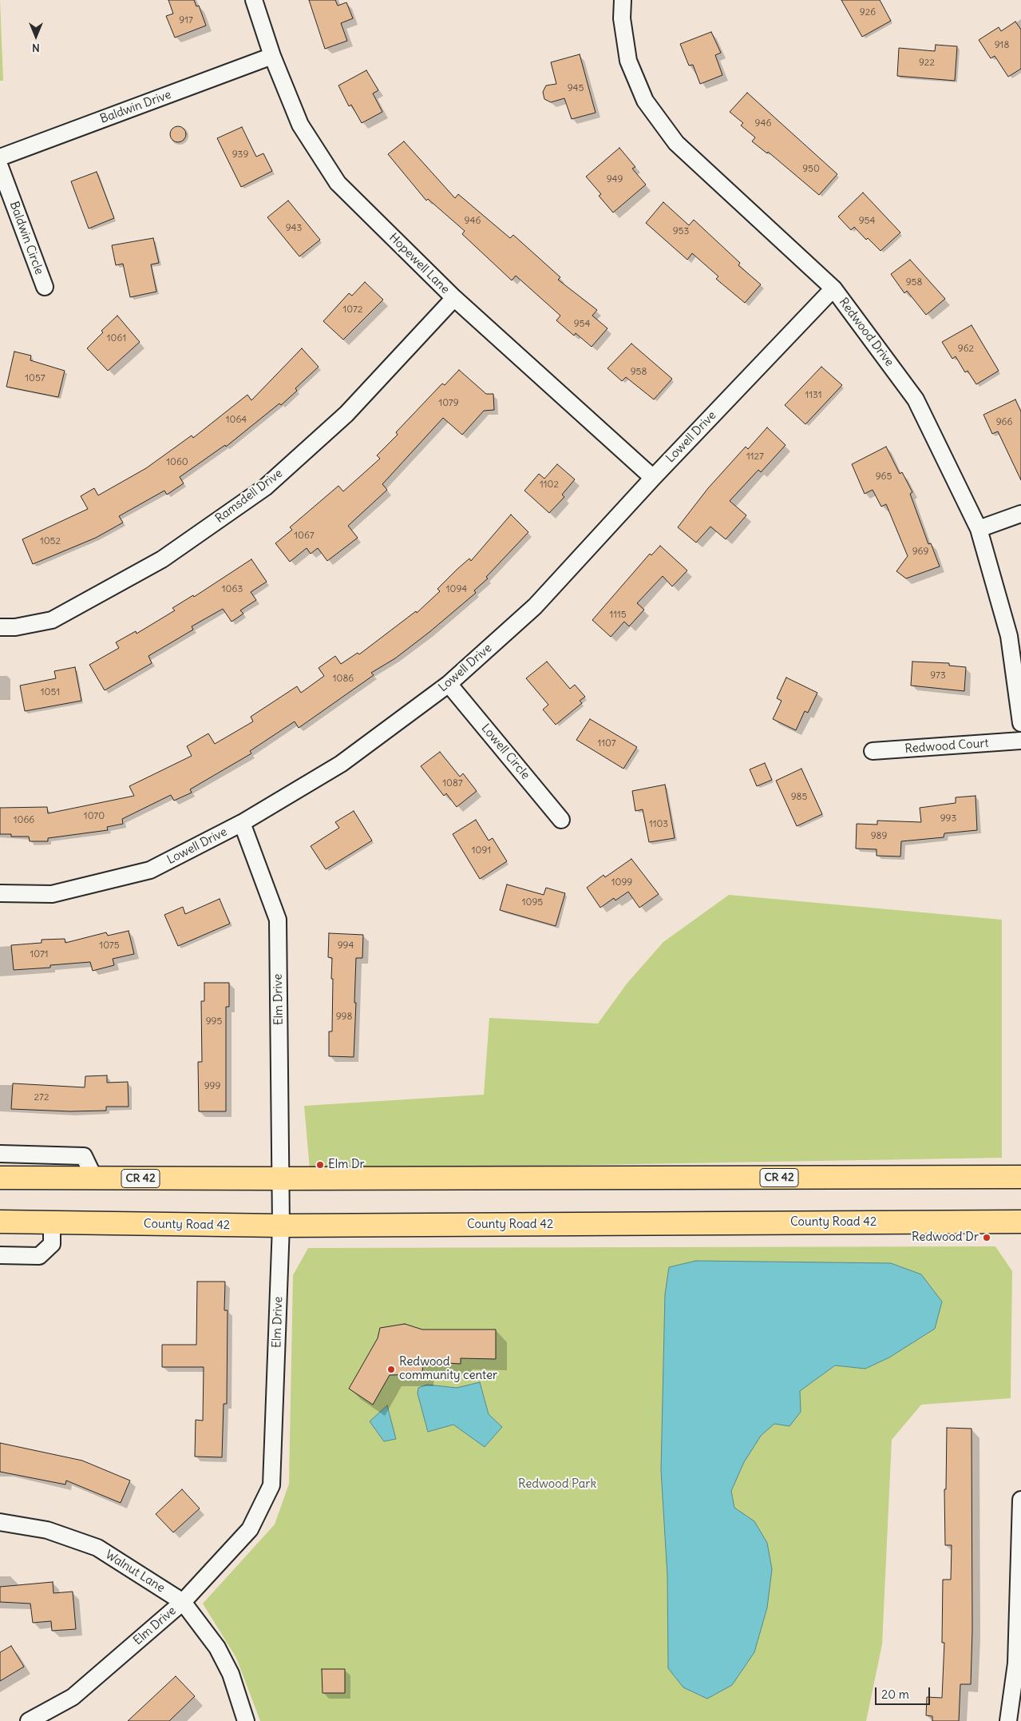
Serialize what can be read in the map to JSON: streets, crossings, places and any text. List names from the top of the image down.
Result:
{
  "streets": {
    "highway": ["CR 42", "County Road 42"],
    "street": [
      "Baldwin Drive",
      "Baldwin Circle",
      "Hopewell Lane",
      "Redwood Drive",
      "Lowell Drive",
      "Ramsdell Drive",
      "Redwood Court",
      "Lowell Circle",
      "Elm Drive",
      "Walnut Lane"
    ]
  },
  "crossings": [
    ["Baldwin Drive", "Hopewell Lane"],
    ["Hopewell Lane", "Lowell Drive"],
    ["Hopewell Lane", "Ramsdell Drive"],
    ["Redwood Drive", "Lowell Drive"],
    ["Lowell Drive", "Lowell Circle"],
    ["Lowell Drive", "Elm Drive"],
    ["Elm Drive", "CR 42"],
    ["Elm Drive", "County Road 42"],
    ["Elm Drive", "Walnut Lane"]
  ],
  "parks": ["Redwood Park"],
  "places": ["Elm Dr", "Redwood Dr", "Redwood community center"],
  "house_numbers": [
    "926",
    "917",
    "918",
    "922",
    "945",
    "946",
    "939",
    "950",
    "949",
    "946",
    "954",
    "943",
    "953",
    "958",
    "1072",
    "954",
    "1061",
    "962",
    "958",
    "1057",
    "1131",
    "1079",
    "1064",
    "966",
    "1127",
    "1060",
    "965",
    "1102",
    "1067",
    "1052",
    "969",
    "1063",
    "1094",
    "1115",
    "973",
    "1086",
    "1051",
    "1107",
    "1087",
    "985",
    "1070",
    "993",
    "1066",
    "1103",
    "989",
    "1091",
    "1099",
    "1095",
    "1075",
    "994",
    "1071",
    "998",
    "995",
    "999",
    "272"
  ],
  "scale_bar": "20 m",
  "north": "bottom"
}
